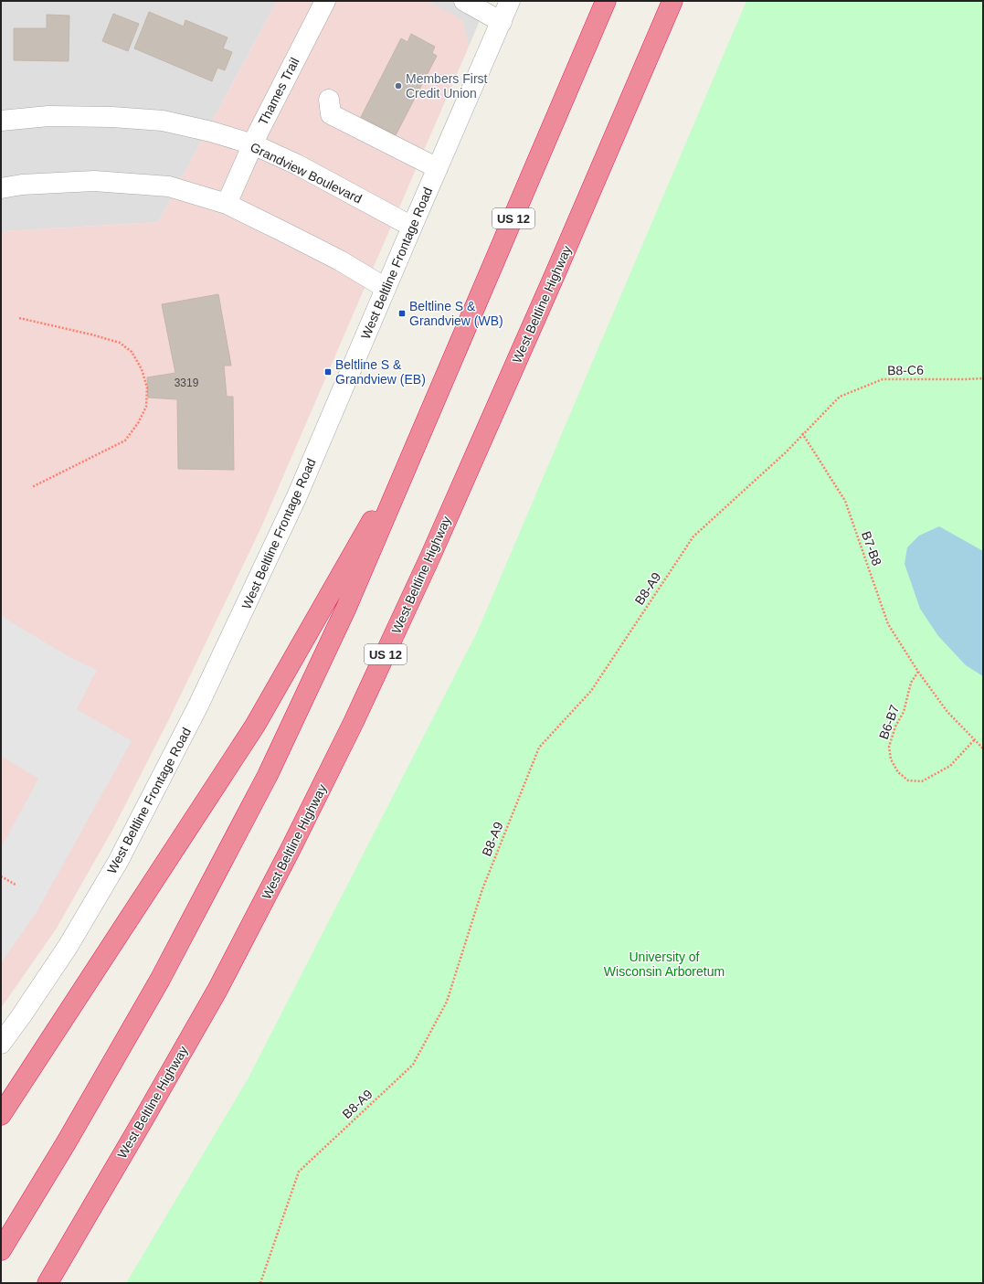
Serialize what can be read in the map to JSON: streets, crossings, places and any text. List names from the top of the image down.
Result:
{
  "streets": {
    "highway": ["US 12", "West Beltline Highway"],
    "street": ["Thames Trail", "Grandview Boulevard", "West Beltline Frontage Road"],
    "path": [
      "B8-C6",
      "B7-B8",
      "B8-A9",
      "B6-B7"
    ]
  },
  "crossings": [
    ["Thames Trail", "Grandview Boulevard"],
    ["Grandview Boulevard", "West Beltline Frontage Road"],
    ["B8-C6", "B7-B8"],
    ["B8-C6", "B8-A9"],
    ["B7-B8", "B8-A9"],
    ["B7-B8", "B6-B7"]
  ],
  "parks": ["University of Wisconsin Arboretum"],
  "places": {
    "other": ["Members First Credit Union"],
    "transit": ["Beltline S & Grandview (WB)", "Beltline S & Grandview (EB)"]
  },
  "house_numbers": ["3319"]
}
